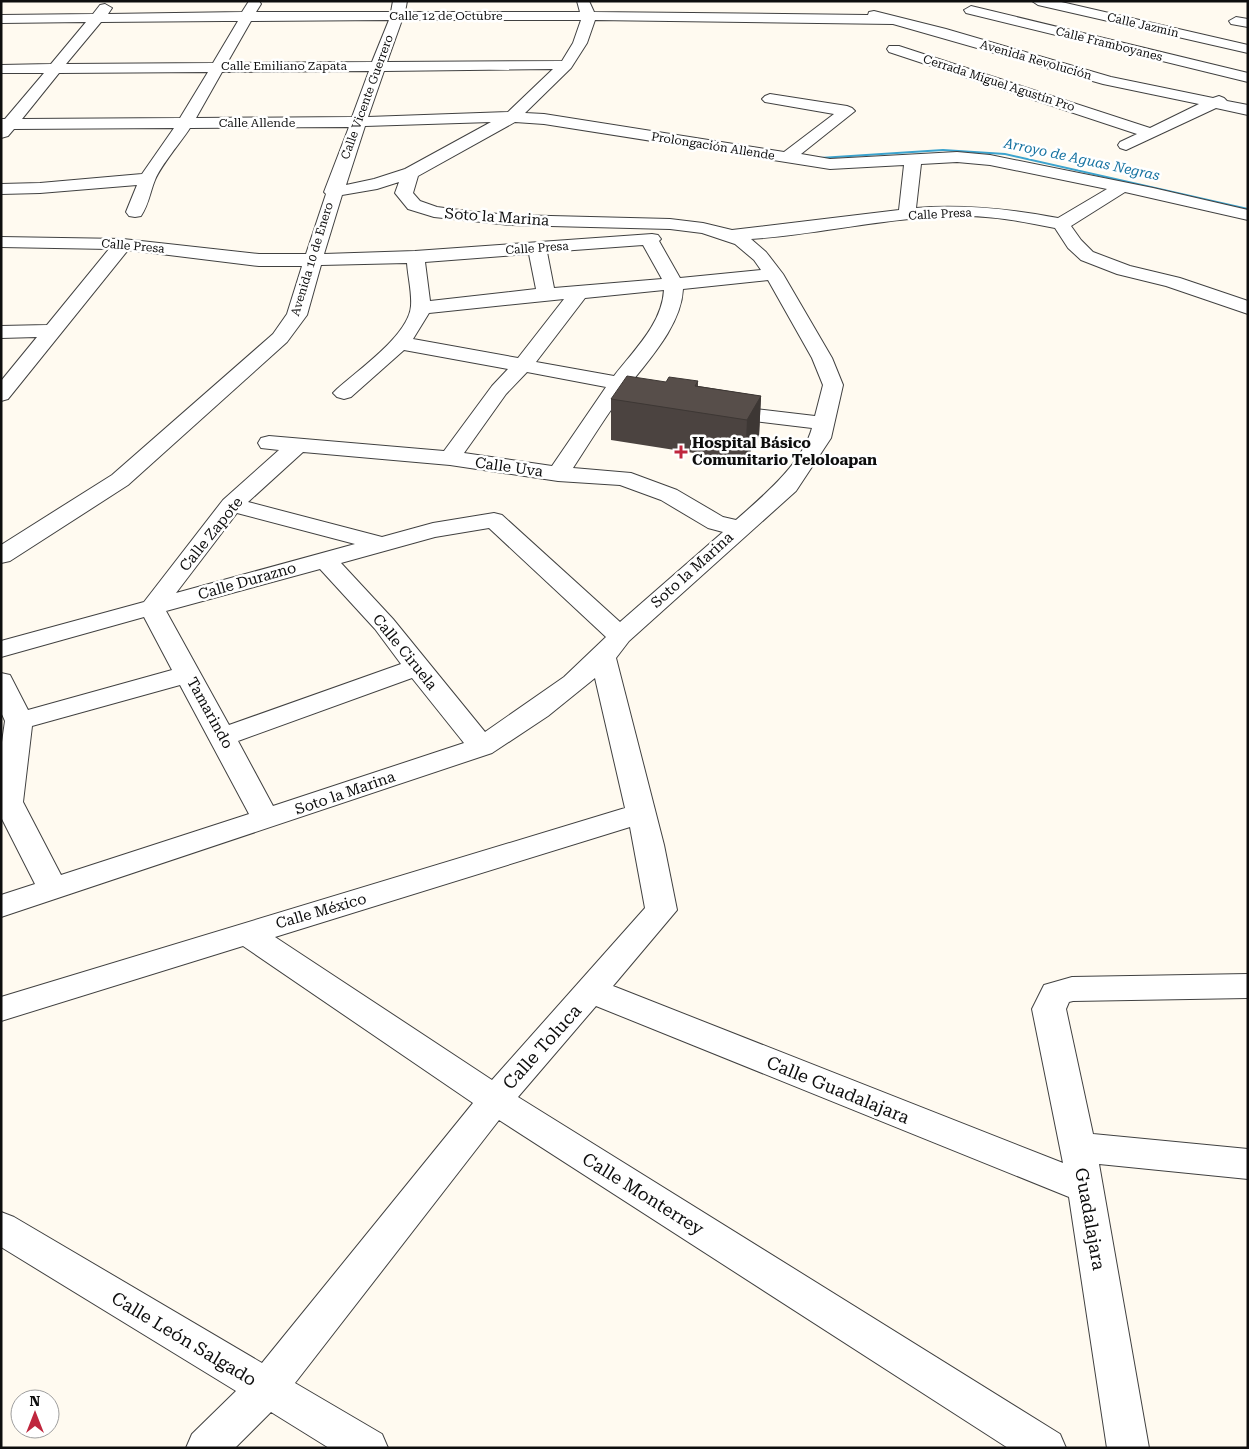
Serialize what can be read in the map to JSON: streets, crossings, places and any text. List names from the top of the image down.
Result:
{
  "streets": {
    "street": [
      "Calle 12 de Octubre",
      "Calle Jazmín",
      "Calle Framboyanes",
      "Avenida Revolución",
      "Calle Emiliano Zapata",
      "Cerrada Miguel Agustín Pro",
      "Calle Vicente Guerrero",
      "Calle Allende",
      "Prolongación Allende",
      "Calle Presa",
      "Soto la Marina",
      "Avenida 10 de Enero",
      "Calle Uva",
      "Calle Zapote",
      "Calle Durazno",
      "Calle Ciruela",
      "Tamarindo",
      "Calle México",
      "Calle Toluca",
      "Calle Guadalajara",
      "Calle Monterrey",
      "Guadalajara",
      "Calle León Salgado"
    ]
  },
  "crossings": [
    ["Calle 12 de Octubre", "Avenida Revolución"],
    ["Calle 12 de Octubre", "Calle Vicente Guerrero"],
    ["Calle 12 de Octubre", "Avenida 10 de Enero"],
    ["Avenida Revolución", "Cerrada Miguel Agustín Pro"],
    ["Calle Emiliano Zapata", "Calle Vicente Guerrero"],
    ["Calle Emiliano Zapata", "Avenida 10 de Enero"],
    ["Calle Vicente Guerrero", "Calle Allende"],
    ["Calle Vicente Guerrero", "Avenida 10 de Enero"],
    ["Calle Allende", "Prolongación Allende"],
    ["Calle Allende", "Avenida 10 de Enero"],
    ["Prolongación Allende", "Avenida 10 de Enero"],
    ["Calle Presa", "Soto la Marina"],
    ["Calle Presa", "Avenida 10 de Enero"],
    ["Soto la Marina", "Avenida 10 de Enero"],
    ["Soto la Marina", "Calle Uva"],
    ["Soto la Marina", "Calle Durazno"],
    ["Soto la Marina", "Calle Ciruela"],
    ["Soto la Marina", "Tamarindo"],
    ["Soto la Marina", "Calle Toluca"],
    ["Calle Uva", "Calle Zapote"],
    ["Calle Zapote", "Calle Durazno"],
    ["Calle Zapote", "Tamarindo"],
    ["Calle Durazno", "Calle Ciruela"],
    ["Calle Durazno", "Tamarindo"],
    ["Calle Durazno", "Calle Toluca"],
    ["Calle México", "Calle Toluca"],
    ["Calle México", "Calle Monterrey"],
    ["Calle Toluca", "Calle Guadalajara"],
    ["Calle Toluca", "Calle Monterrey"],
    ["Calle Toluca", "Calle León Salgado"],
    ["Calle Guadalajara", "Guadalajara"]
  ],
  "water": ["Arroyo de Aguas Negras"],
  "places": {
    "health": ["Hospital Básico Comunitario Teloloapan"]
  },
  "north": "top"
}
